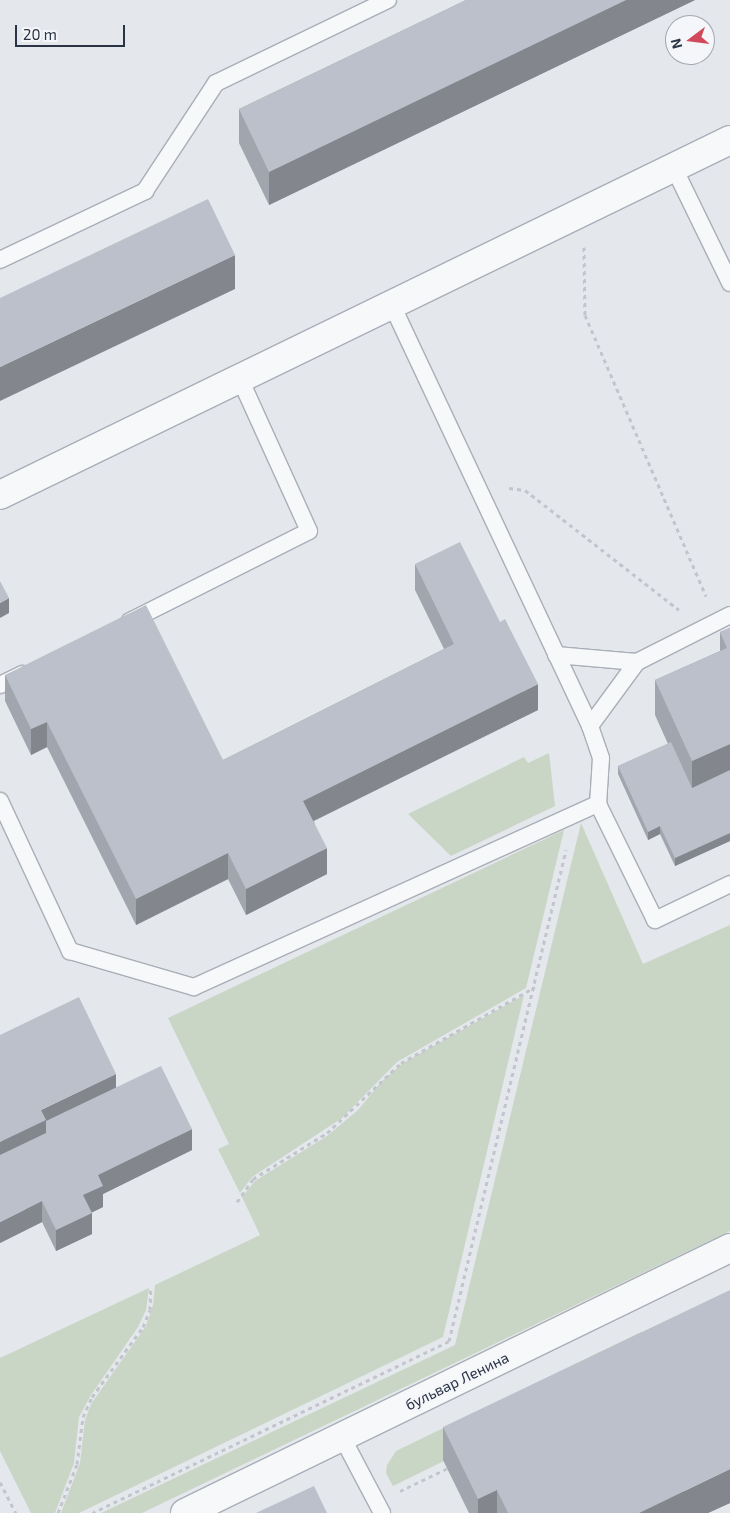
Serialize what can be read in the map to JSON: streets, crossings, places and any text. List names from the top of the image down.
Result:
{
  "streets": {
    "street": ["бульвар Ленина"]
  },
  "scale_bar": "20 m",
  "north": "left"
}
